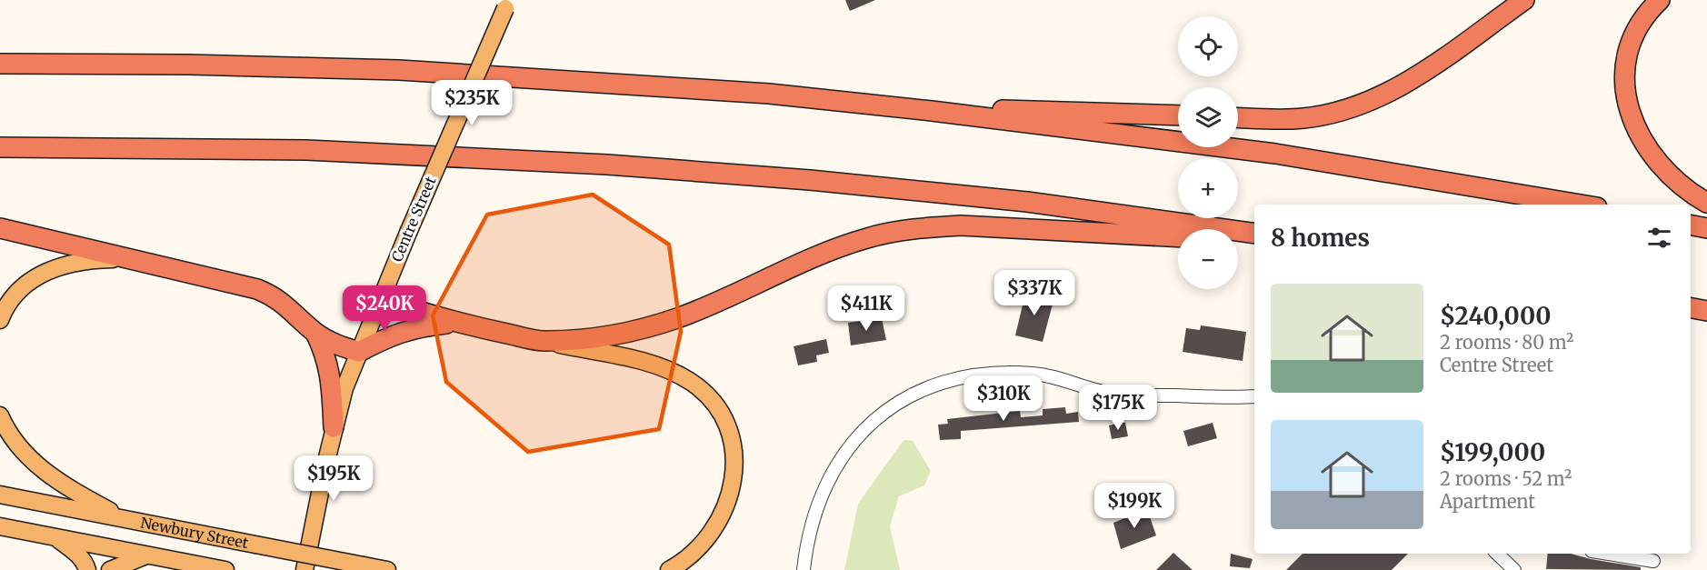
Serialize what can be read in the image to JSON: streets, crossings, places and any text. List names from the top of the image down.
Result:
{
  "streets": {
    "main road": ["Centre Street", "Newbury Street"]
  },
  "page": {
    "map_buttons": ["+", "−"],
    "price": [
      "$235K",
      "$337K",
      "$240K",
      "$411K",
      "$310K",
      "$175K",
      "$195K",
      "$199K"
    ],
    "heading": "8 homes",
    "list": [
      {
        "name": "$240,000",
        "note": "2 rooms · 80 m² · Centre Street"
      },
      {
        "name": "$199,000",
        "note": "2 rooms · 52 m² · Apartment"
      }
    ]
  }
}
